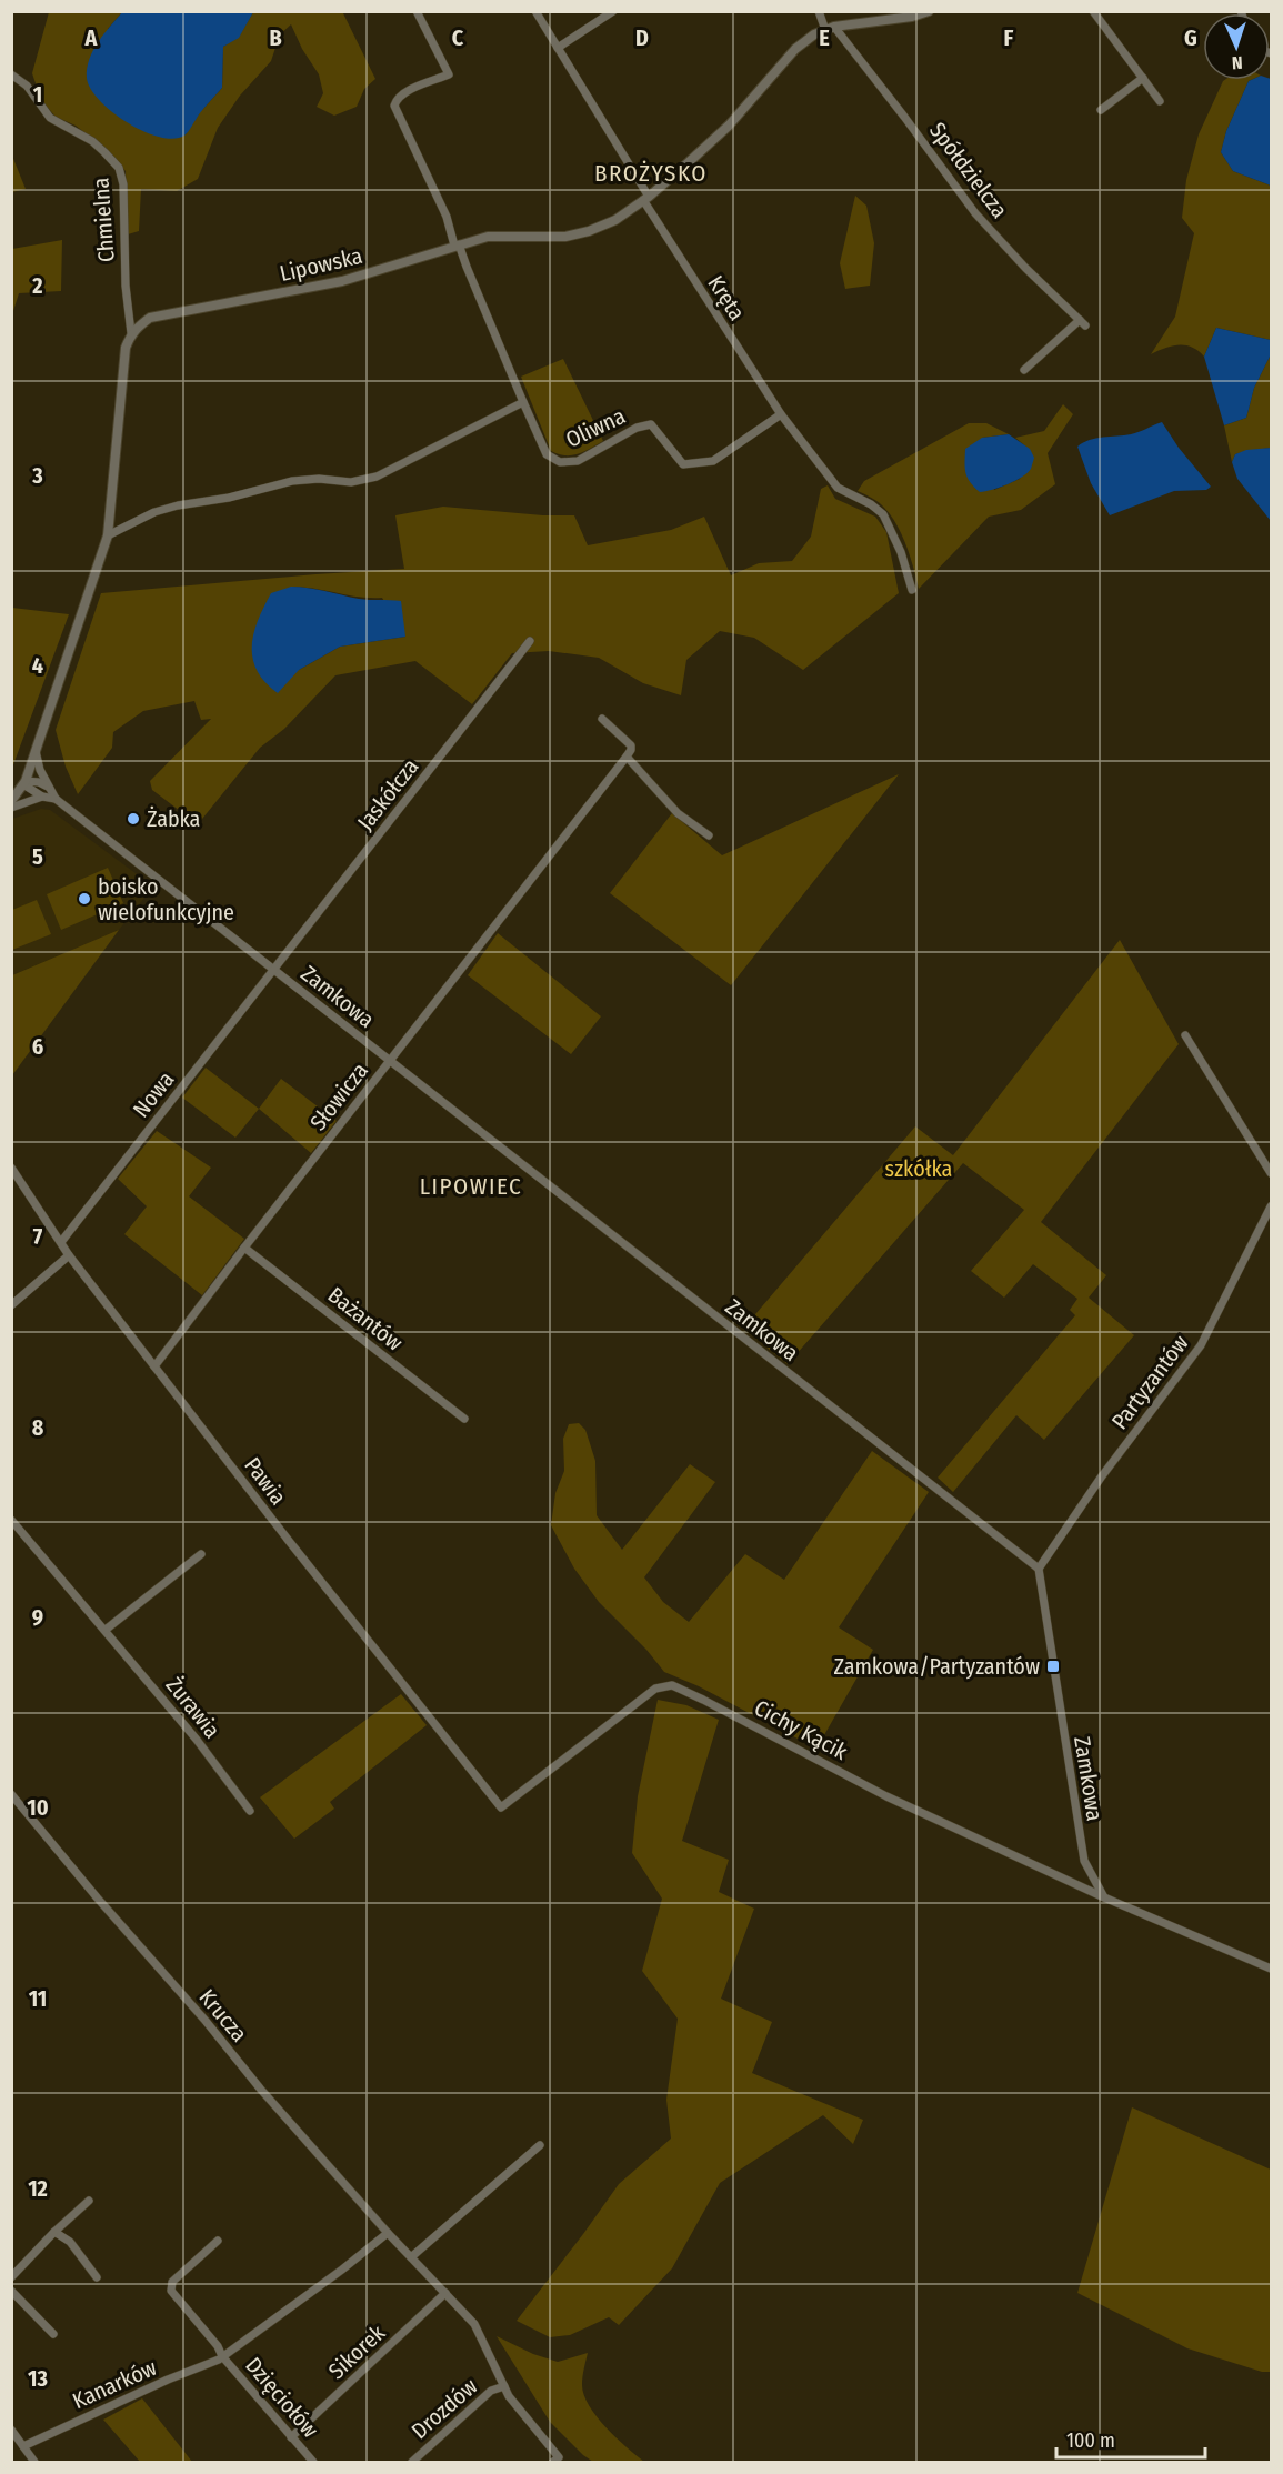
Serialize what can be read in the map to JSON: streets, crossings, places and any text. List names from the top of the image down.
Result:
{
  "streets": {
    "street": [
      "Spółdzielcza",
      "Chmielna",
      "Lipowska",
      "Kręta",
      "Oliwna",
      "Jaskółcza",
      "Zamkowa",
      "Nowa",
      "Słowicza",
      "Bażantów",
      "Partyzantów",
      "Pawia",
      "Żurawia",
      "Cichy Kącik",
      "Krucza",
      "Sikorek",
      "Kanarków",
      "Dzięciołów",
      "Drozdów"
    ]
  },
  "crossings": [
    ["Spółdzielcza", "Lipowska"],
    ["Chmielna", "Lipowska"],
    ["Lipowska", "Kręta"],
    ["Kręta", "Oliwna"],
    ["Jaskółcza", "Zamkowa"],
    ["Jaskółcza", "Nowa"],
    ["Zamkowa", "Nowa"],
    ["Zamkowa", "Słowicza"],
    ["Zamkowa", "Partyzantów"],
    ["Zamkowa", "Cichy Kącik"],
    ["Nowa", "Pawia"],
    ["Słowicza", "Bażantów"],
    ["Słowicza", "Pawia"],
    ["Pawia", "Cichy Kącik"],
    ["Krucza", "Sikorek"],
    ["Krucza", "Kanarków"],
    ["Krucza", "Drozdów"],
    ["Sikorek", "Dzięciołów"],
    ["Kanarków", "Dzięciołów"]
  ],
  "districts": ["BROŻYSKO", "LIPOWIEC"],
  "parks": ["szkółka"],
  "places": {
    "other": ["Żabka", "boisko wielofunkcyjne"],
    "transit": ["Zamkowa/Partyzantów"]
  },
  "scale_bar": "100 m",
  "north": "bottom",
  "grid": {
    "columns": [
      "A",
      "B",
      "C",
      "D",
      "E",
      "F",
      "G"
    ],
    "rows": [
      "1",
      "2",
      "3",
      "4",
      "5",
      "6",
      "7",
      "8",
      "9",
      "10",
      "11",
      "12",
      "13"
    ]
  }
}
